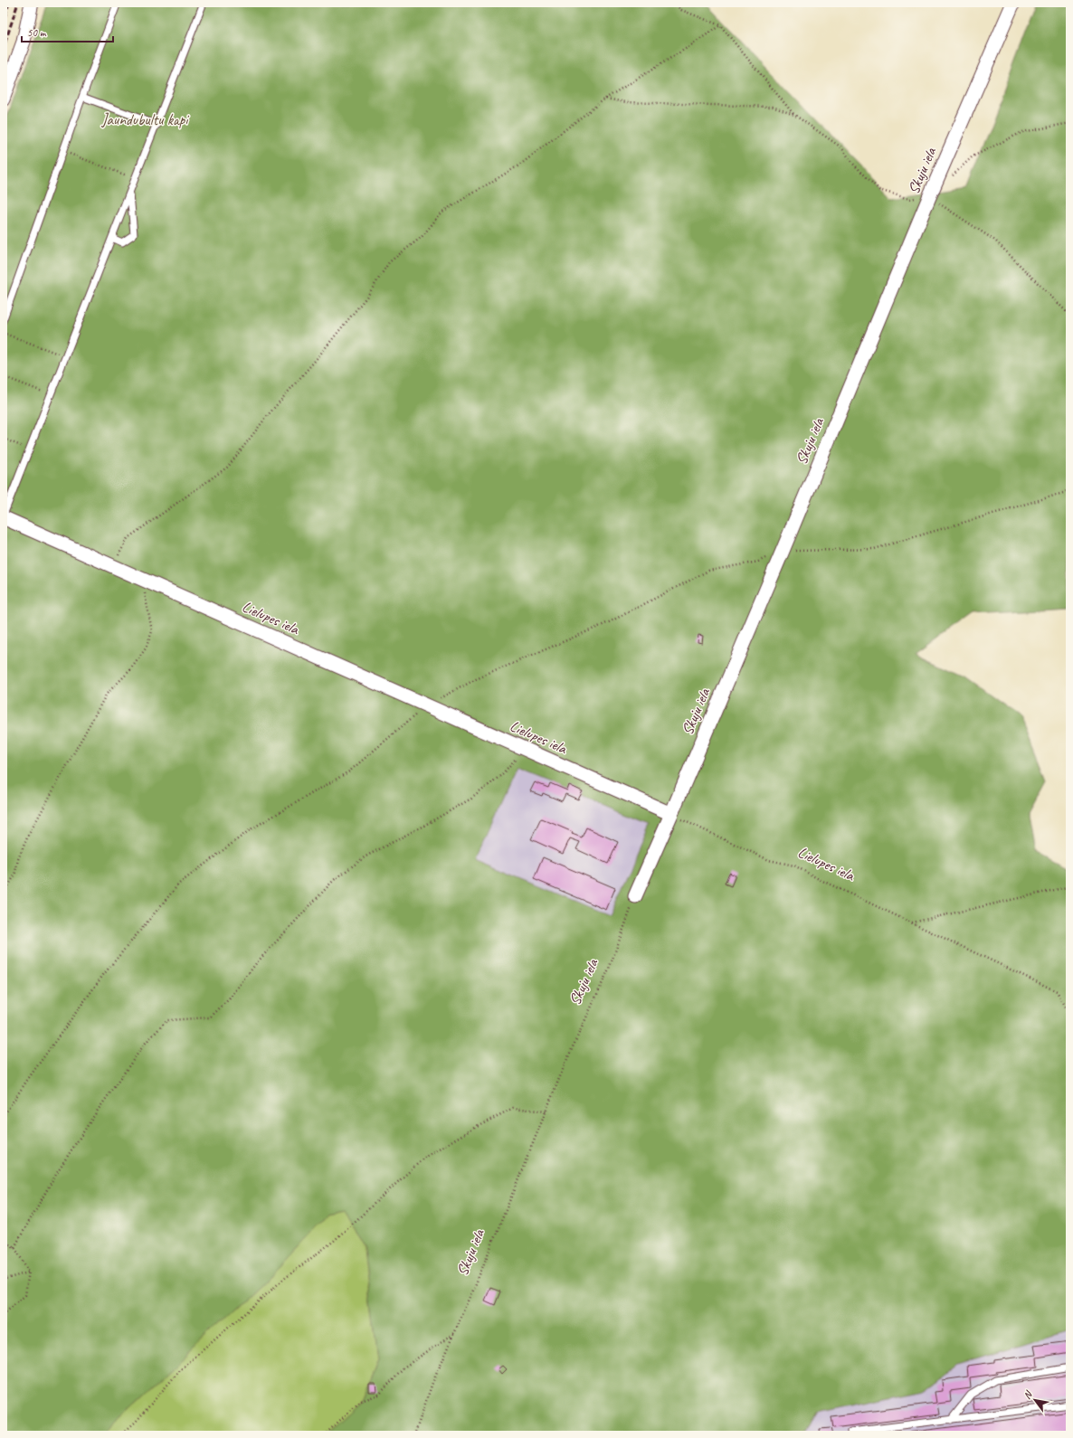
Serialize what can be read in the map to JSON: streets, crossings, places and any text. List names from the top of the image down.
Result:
{
  "streets": {
    "street": ["Skuju iela", "Lielupes iela"]
  },
  "crossings": [
    ["Skuju iela", "Lielupes iela"]
  ],
  "parks": ["Jaundubultu kapi"],
  "scale_bar": "50 m",
  "north": "top left"
}
